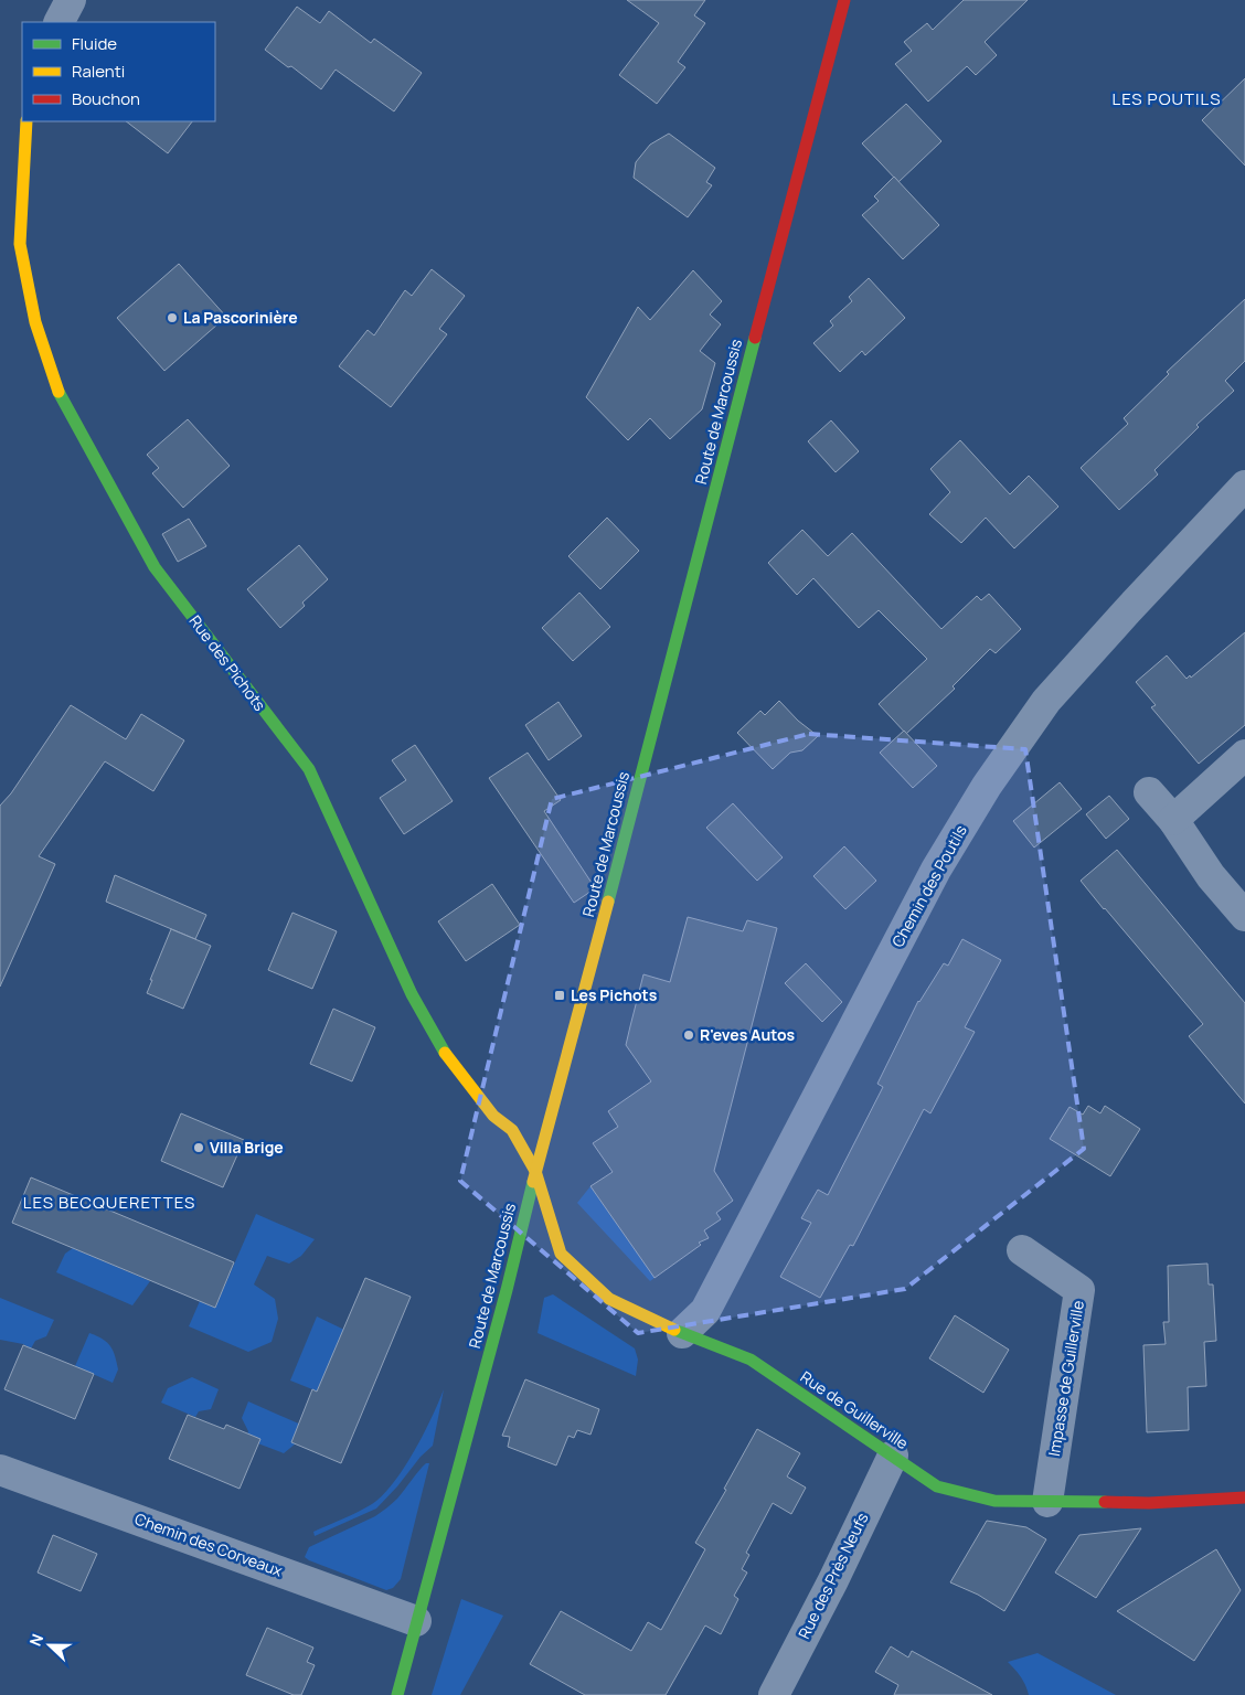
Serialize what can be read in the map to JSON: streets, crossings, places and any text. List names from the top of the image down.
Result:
{
  "streets": {
    "street": [
      "Route de Marcoussis",
      "Rue des Pichots",
      "Chemin des Poutils",
      "Impasse de Guillerville",
      "Rue de Guillerville",
      "Chemin des Corveaux",
      "Rue des Près Neufs"
    ]
  },
  "crossings": [
    ["Route de Marcoussis", "Rue des Pichots"],
    ["Route de Marcoussis", "Rue de Guillerville"],
    ["Route de Marcoussis", "Chemin des Corveaux"],
    ["Rue des Pichots", "Rue de Guillerville"],
    ["Chemin des Poutils", "Rue de Guillerville"],
    ["Impasse de Guillerville", "Rue de Guillerville"],
    ["Rue de Guillerville", "Rue des Près Neufs"]
  ],
  "districts": ["LES POUTILS", "LES BECQUERETTES"],
  "places": {
    "other": ["La Pascorinière", "R'eves Autos", "Villa Brige"],
    "transit": ["Les Pichots"]
  },
  "legend": ["Fluide", "Ralenti", "Bouchon"],
  "north": "left"
}
